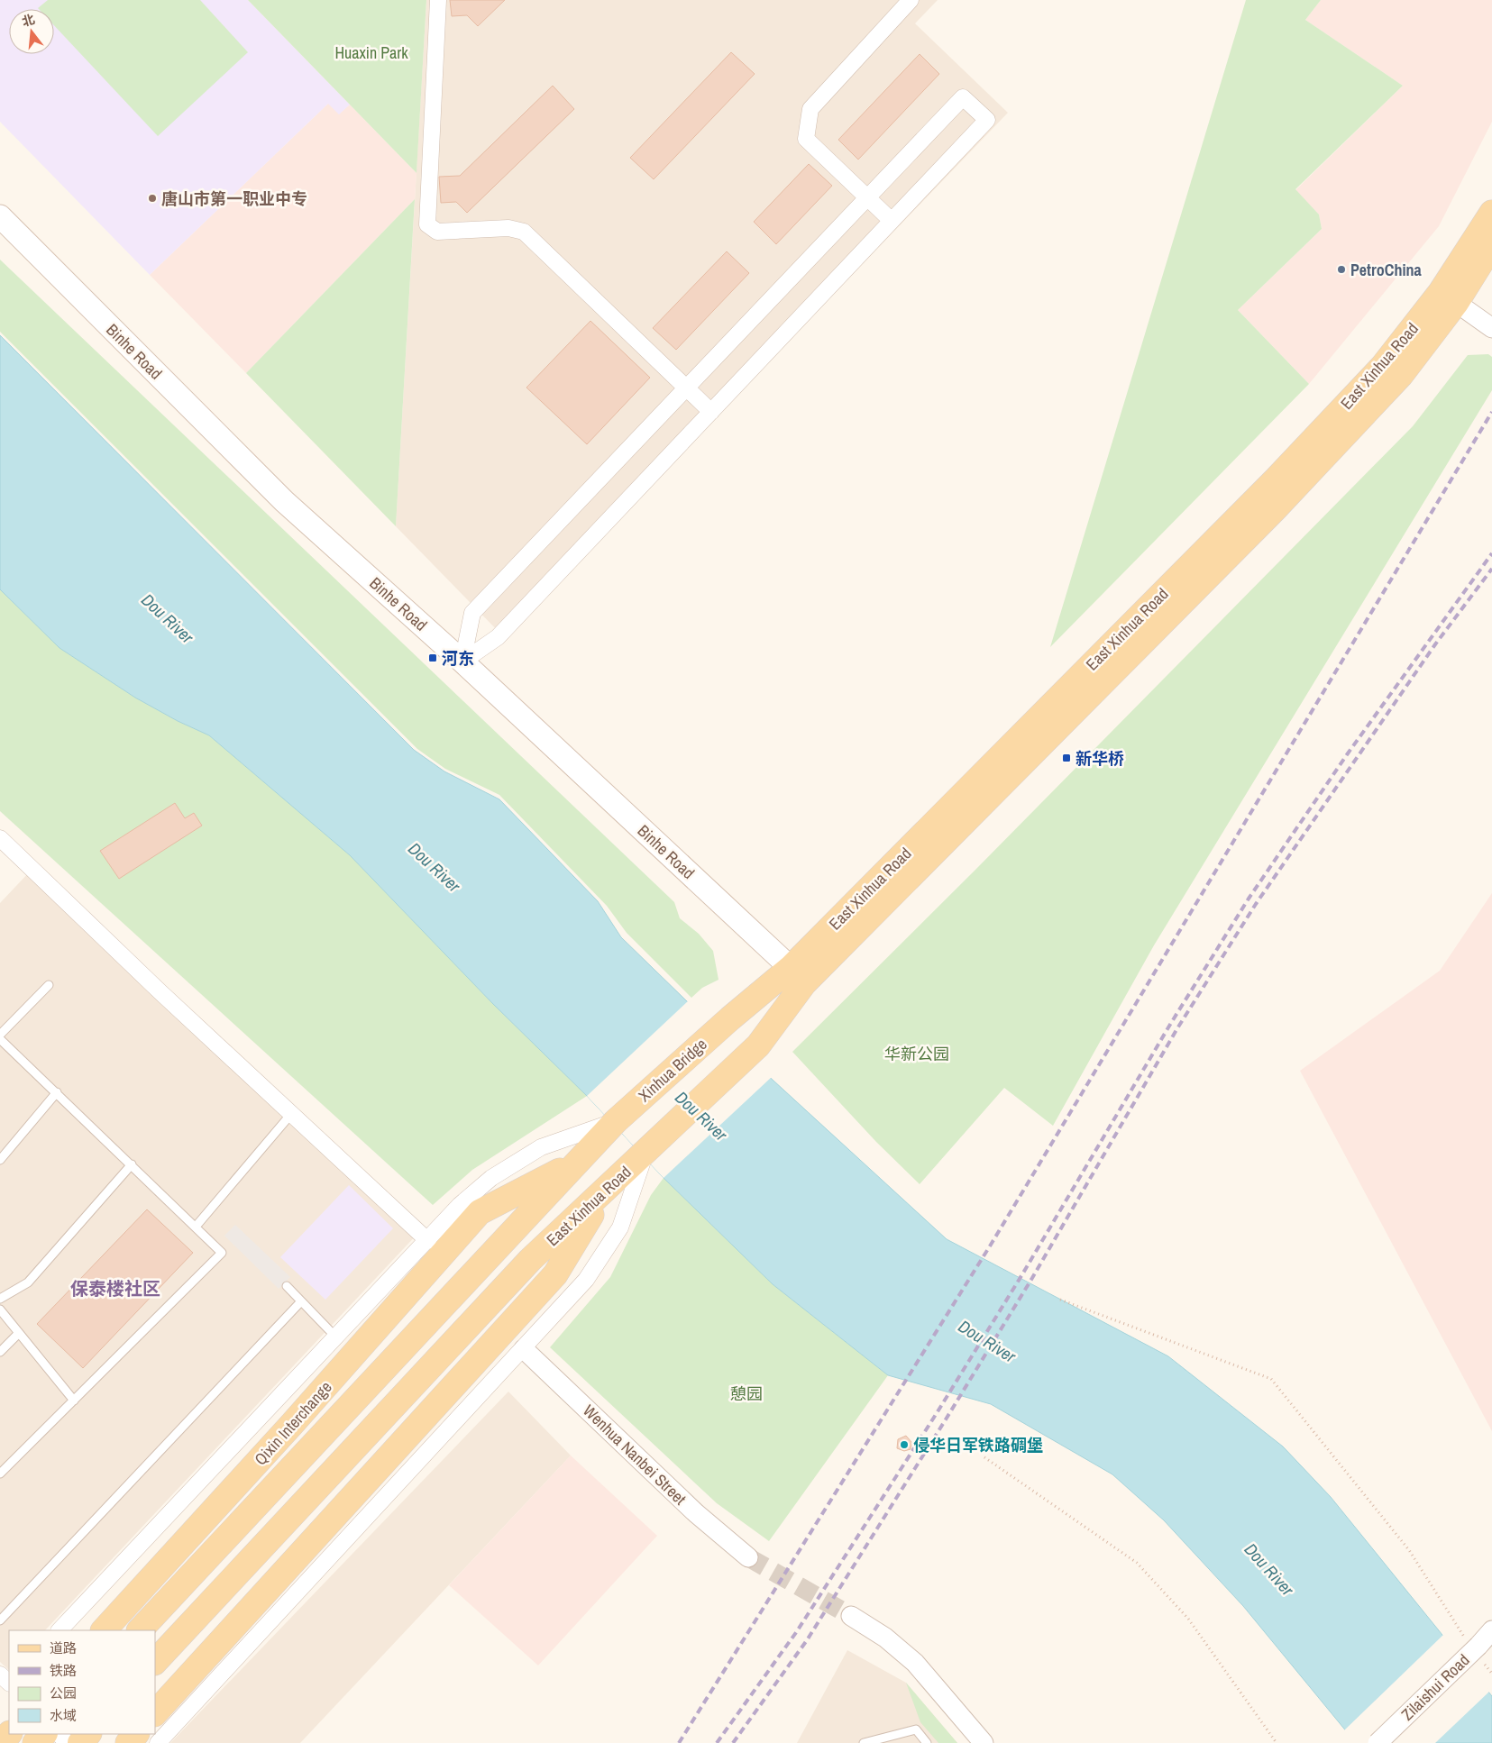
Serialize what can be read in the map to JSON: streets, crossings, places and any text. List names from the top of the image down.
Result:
{
  "streets": {
    "main road": [
      "Binhe Road",
      "East Xinhua Road",
      "Xinhua Bridge",
      "Qixin Interchange"
    ],
    "street": ["Wenhua Nanbei Street", "Zilaishui Road"]
  },
  "crossings": [
    ["Binhe Road", "East Xinhua Road"],
    ["East Xinhua Road", "Xinhua Bridge"]
  ],
  "districts": ["保泰楼社区"],
  "water": ["Dou River"],
  "parks": ["Huaxin Park", "华新公园", "憩园"],
  "places": {
    "other": ["唐山市第一职业中专", "PetroChina", "侵华日军铁路碉堡"],
    "transit": ["河东", "新华桥"]
  },
  "legend": [
    "道路",
    "铁路",
    "公园",
    "水域"
  ],
  "north": "top"
}
